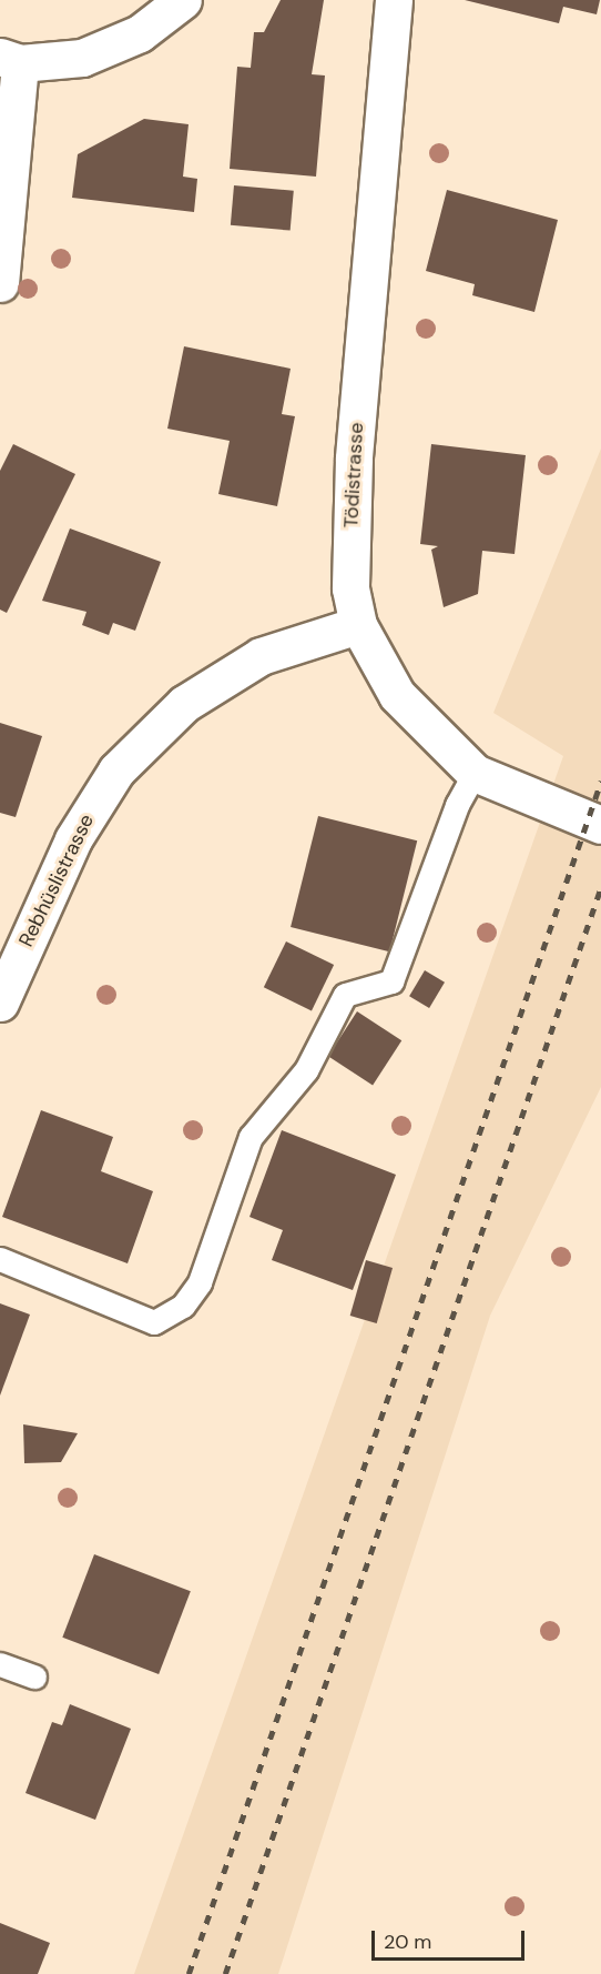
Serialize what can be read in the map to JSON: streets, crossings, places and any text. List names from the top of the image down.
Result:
{
  "streets": {
    "street": ["Tödistrasse", "Rebhüslistrasse"]
  },
  "crossings": [
    ["Tödistrasse", "Rebhüslistrasse"]
  ],
  "scale_bar": "20 m"
}
